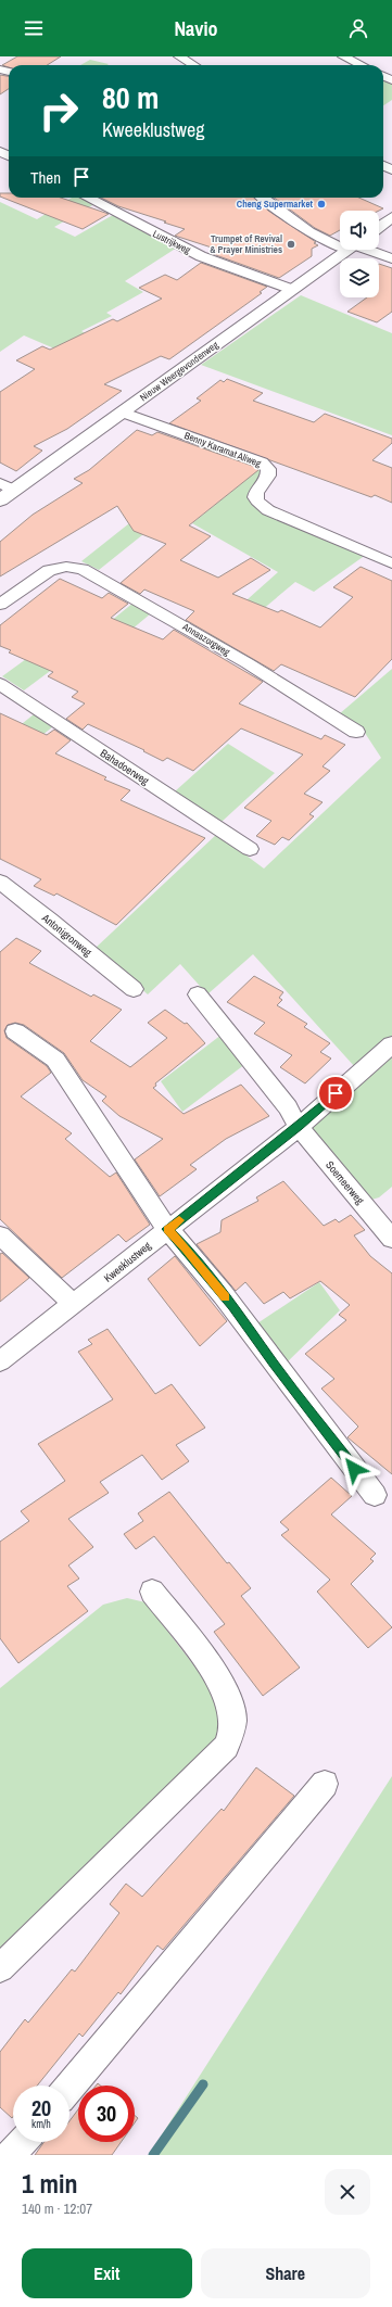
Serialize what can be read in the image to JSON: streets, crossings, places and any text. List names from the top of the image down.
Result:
{
  "streets": {
    "street": [
      "Lustrijkweg",
      "Nieuw Weergevondenweg",
      "Benny Karamat Aliweg",
      "Annaszorgweg",
      "Bahadoerweg",
      "Antonigronweg",
      "Soemeerweg",
      "Kweeklustweg"
    ]
  },
  "crossings": [
    ["Lustrijkweg", "Nieuw Weergevondenweg"],
    ["Nieuw Weergevondenweg", "Benny Karamat Aliweg"],
    ["Soemeerweg", "Kweeklustweg"]
  ],
  "places": ["Cheng Supermarket", "Trumpet of Revival & Prayer Ministries"],
  "page": {
    "header": "Navio",
    "turn": ["80 m", "Kweeklustweg"],
    "then": "Then",
    "speed": "20 km/h",
    "limit": "30",
    "heading": ["1 min", "140 m · 12:07"],
    "buttons": ["Exit", "Share"]
  }
}
